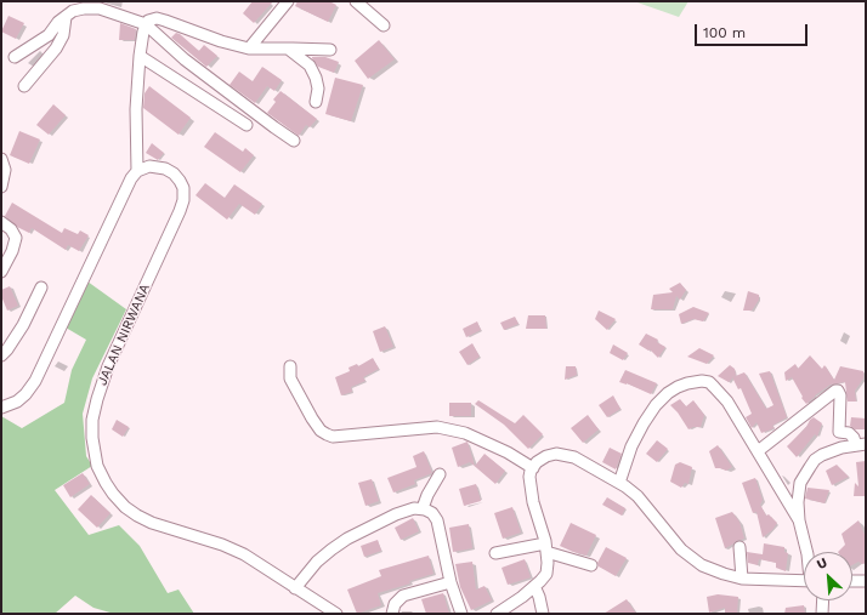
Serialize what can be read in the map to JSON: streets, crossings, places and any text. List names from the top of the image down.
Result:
{
  "streets": {
    "street": ["JALAN NIRWANA"]
  },
  "scale_bar": "100 m",
  "north": "top left"
}
